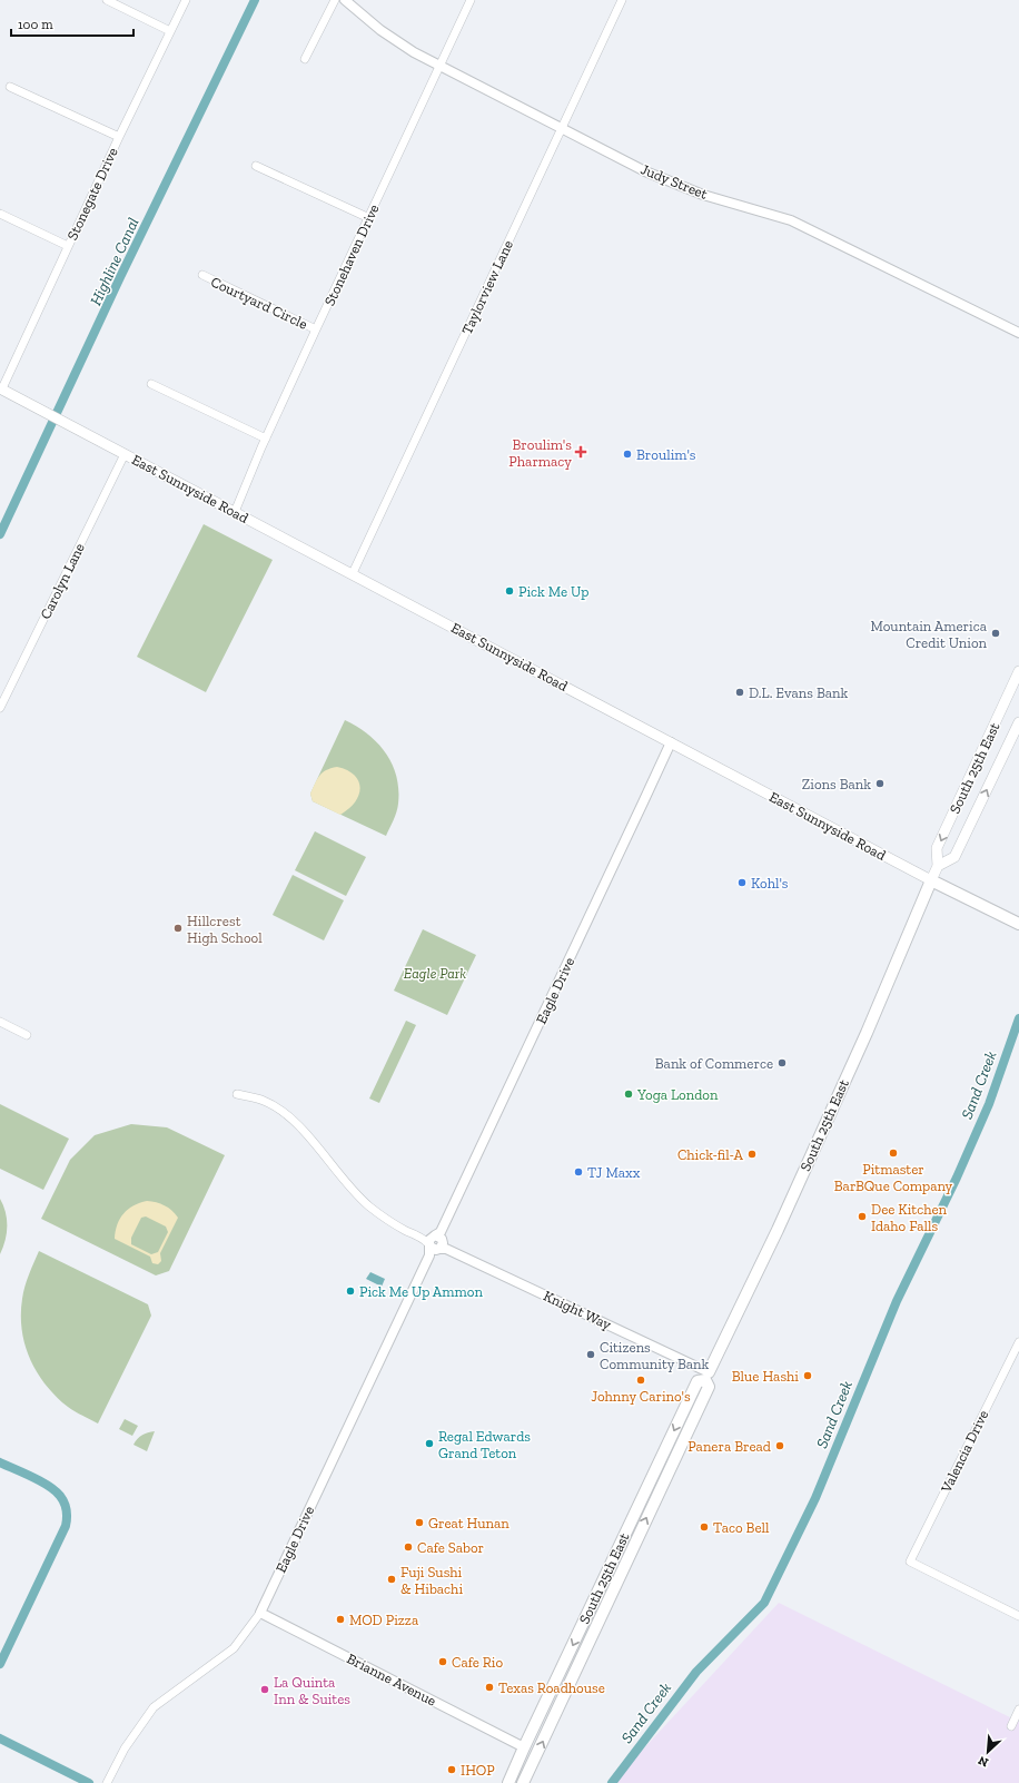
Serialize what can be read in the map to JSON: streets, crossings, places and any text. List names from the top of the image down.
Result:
{
  "streets": {
    "main road": ["East Sunnyside Road", "South 25th East"],
    "street": [
      "Judy Street",
      "Stonegate Drive",
      "Stonehaven Drive",
      "Taylorview Lane",
      "Courtyard Circle",
      "Carolyn Lane",
      "Eagle Drive",
      "Knight Way",
      "Valencia Drive",
      "Brianne Avenue"
    ]
  },
  "crossings": [
    ["Judy Street", "Stonehaven Drive"],
    ["Judy Street", "Taylorview Lane"],
    ["Stonegate Drive", "East Sunnyside Road"],
    ["Stonehaven Drive", "Courtyard Circle"],
    ["Stonehaven Drive", "East Sunnyside Road"],
    ["Taylorview Lane", "East Sunnyside Road"],
    ["East Sunnyside Road", "Carolyn Lane"],
    ["East Sunnyside Road", "South 25th East"],
    ["East Sunnyside Road", "Eagle Drive"],
    ["South 25th East", "Knight Way"],
    ["South 25th East", "Brianne Avenue"],
    ["Eagle Drive", "Knight Way"],
    ["Eagle Drive", "Brianne Avenue"]
  ],
  "water": ["Highline Canal", "Sand Creek"],
  "parks": ["Eagle Park"],
  "places": {
    "health": ["Broulim's Pharmacy"],
    "other": [
      "Broulim's",
      "Pick Me Up",
      "Mountain America Credit Union",
      "D.L. Evans Bank",
      "Zions Bank",
      "Kohl's",
      "Hillcrest High School",
      "Bank of Commerce",
      "Yoga London",
      "Pitmaster BarBQue Company",
      "Chick-fil-A",
      "TJ Maxx",
      "Dee Kitchen Idaho Falls",
      "Pick Me Up Ammon",
      "Citizens Community Bank",
      "Blue Hashi",
      "Johnny Carino's",
      "Regal Edwards Grand Teton",
      "Panera Bread",
      "Great Hunan",
      "Taco Bell",
      "Cafe Sabor",
      "Fuji Sushi & Hibachi",
      "MOD Pizza",
      "Cafe Rio",
      "Texas Roadhouse",
      "La Quinta Inn & Suites",
      "IHOP"
    ]
  },
  "scale_bar": "100 m",
  "north": "bottom left"
}
